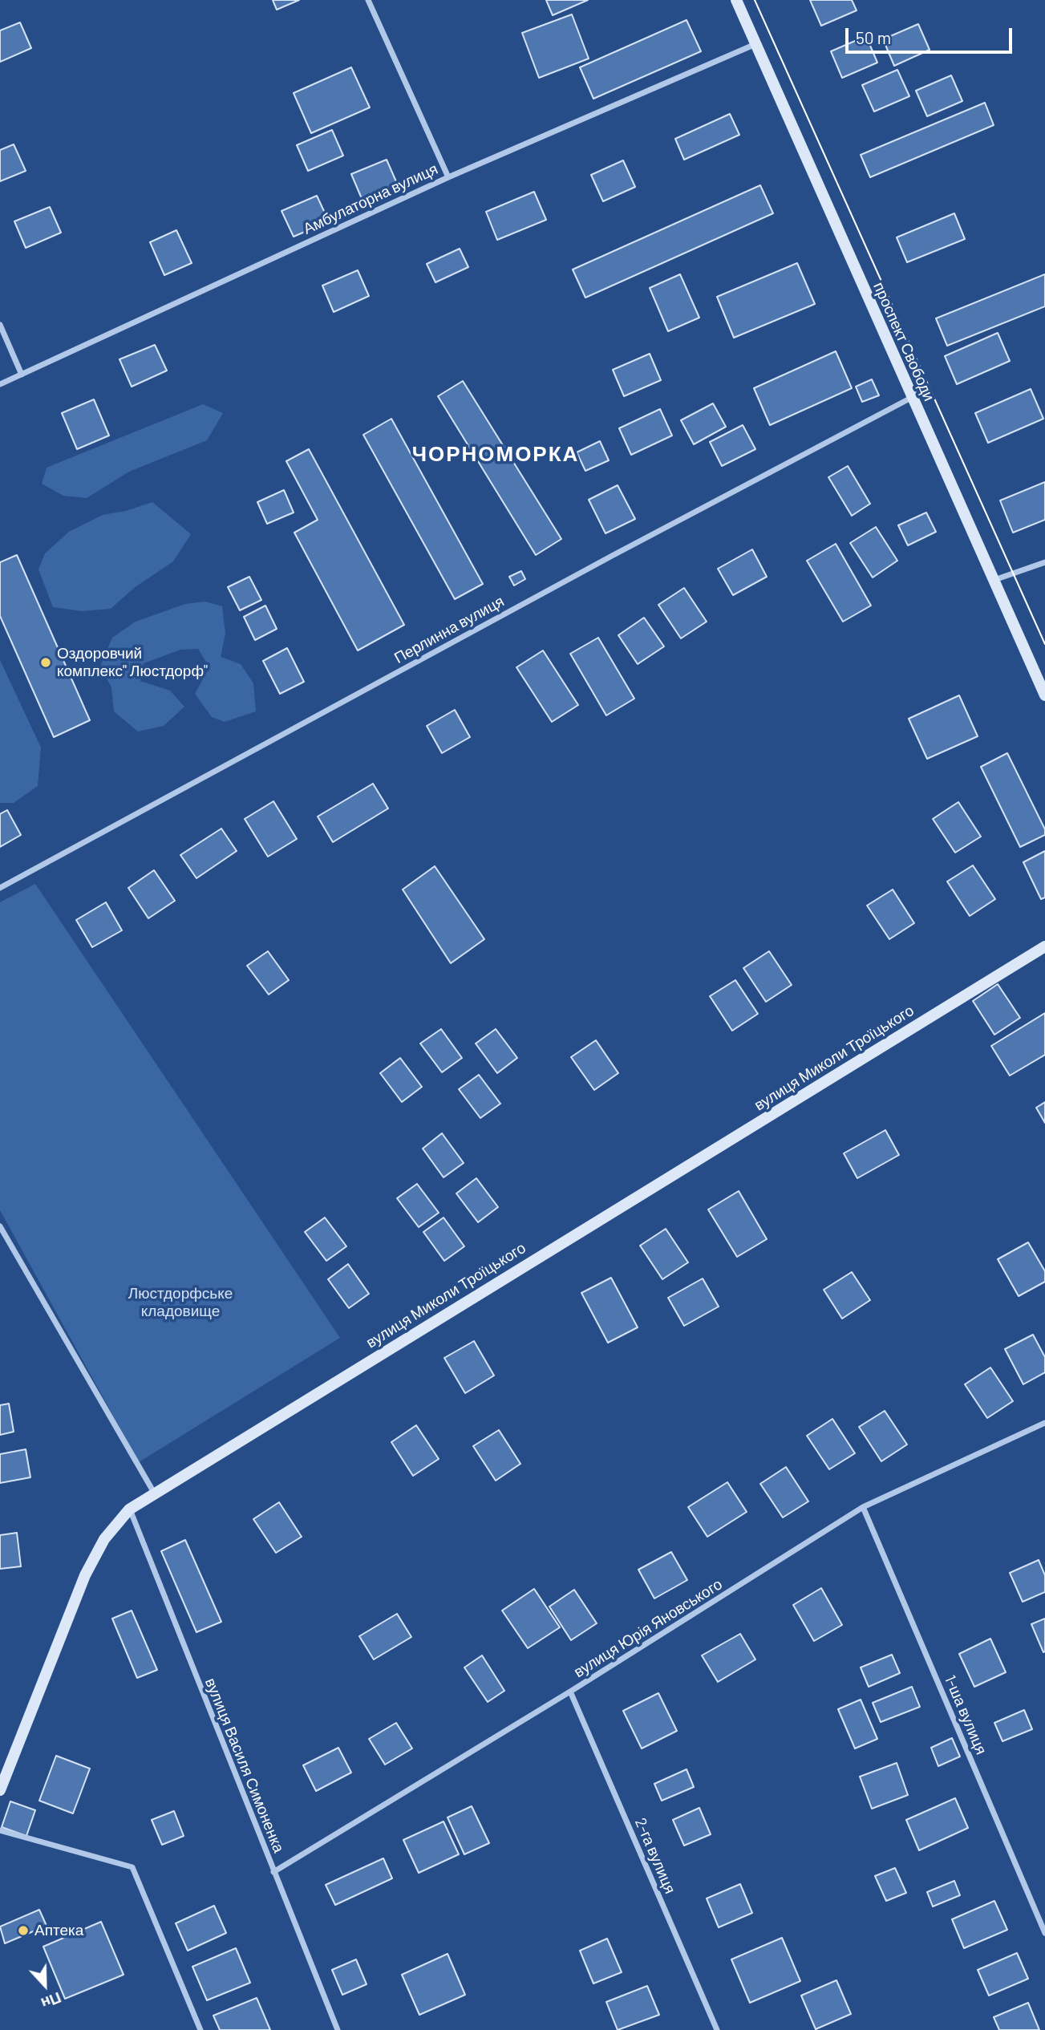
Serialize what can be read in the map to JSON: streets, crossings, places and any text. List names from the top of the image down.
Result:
{
  "streets": {
    "street": [
      "Амбулаторна вулиця",
      "проспект Свободи",
      "Перлинна вулиця",
      "вулиця Миколи Троїцького",
      "вулиця Юрія Яновського",
      "1-ша вулиця",
      "вулиця Василя Симоненка",
      "2-га вулиця"
    ]
  },
  "crossings": [
    ["Амбулаторна вулиця", "проспект Свободи"],
    ["проспект Свободи", "Перлинна вулиця"],
    ["вулиця Миколи Троїцького", "вулиця Василя Симоненка"],
    ["вулиця Юрія Яновського", "1-ша вулиця"],
    ["вулиця Юрія Яновського", "вулиця Василя Симоненка"],
    ["вулиця Юрія Яновського", "2-га вулиця"]
  ],
  "districts": ["ЧОРНОМОРКА"],
  "parks": ["Люстдорфське кладовище"],
  "places": ["Оздоровчий комплекс\" Люстдорф\"", "Аптека"],
  "scale_bar": "50 m",
  "north": "bottom"
}
